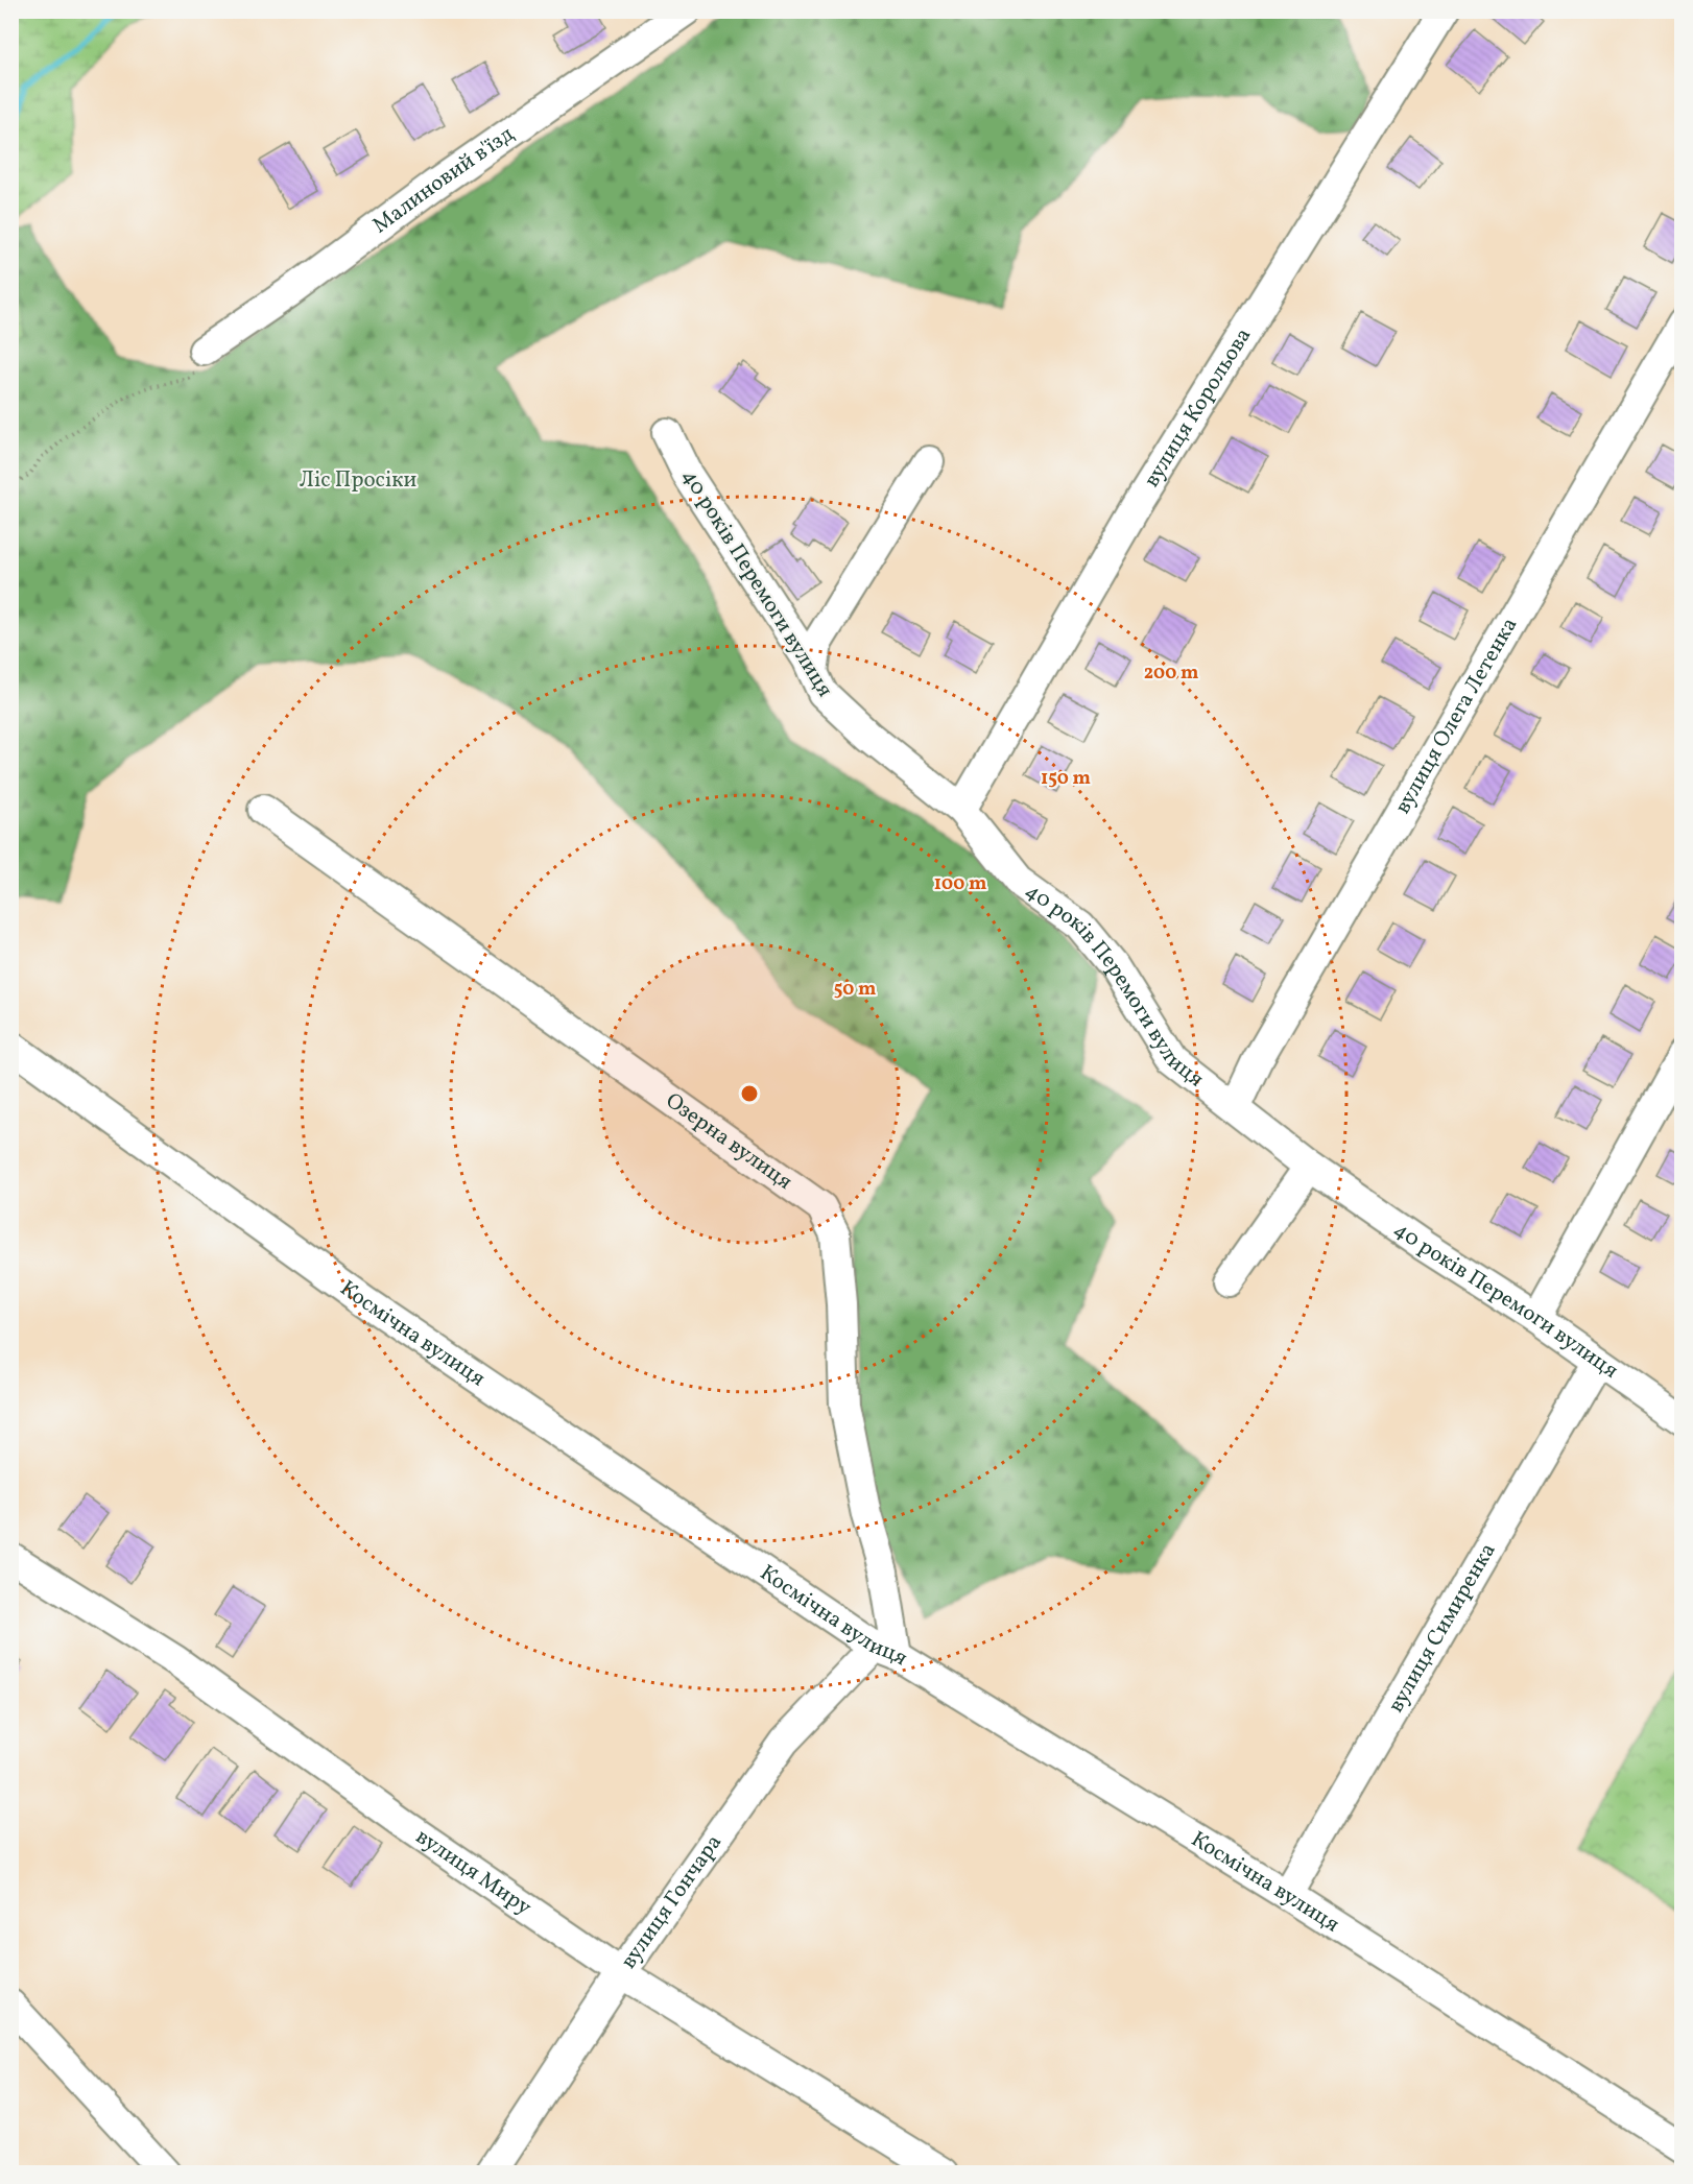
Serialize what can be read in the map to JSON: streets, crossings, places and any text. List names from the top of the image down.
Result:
{
  "streets": {
    "street": [
      "Малиновий в'їзд",
      "вулиця Корольова",
      "40 років Перемоги вулиця",
      "вулиця Олега Летенка",
      "Озерна вулиця",
      "Космічна вулиця",
      "вулиця Симиренка",
      "вулиця Миру",
      "вулиця Гончара"
    ]
  },
  "crossings": [
    ["вулиця Корольова", "40 років Перемоги вулиця"],
    ["40 років Перемоги вулиця", "вулиця Олега Летенка"],
    ["40 років Перемоги вулиця", "вулиця Симиренка"],
    ["Озерна вулиця", "Космічна вулиця"],
    ["Озерна вулиця", "вулиця Гончара"],
    ["Космічна вулиця", "вулиця Симиренка"],
    ["Космічна вулиця", "вулиця Гончара"],
    ["вулиця Миру", "вулиця Гончара"]
  ],
  "parks": ["Ліс Просіки"],
  "rings": [
    "200 m",
    "150 m",
    "100 m",
    "50 m"
  ]
}
